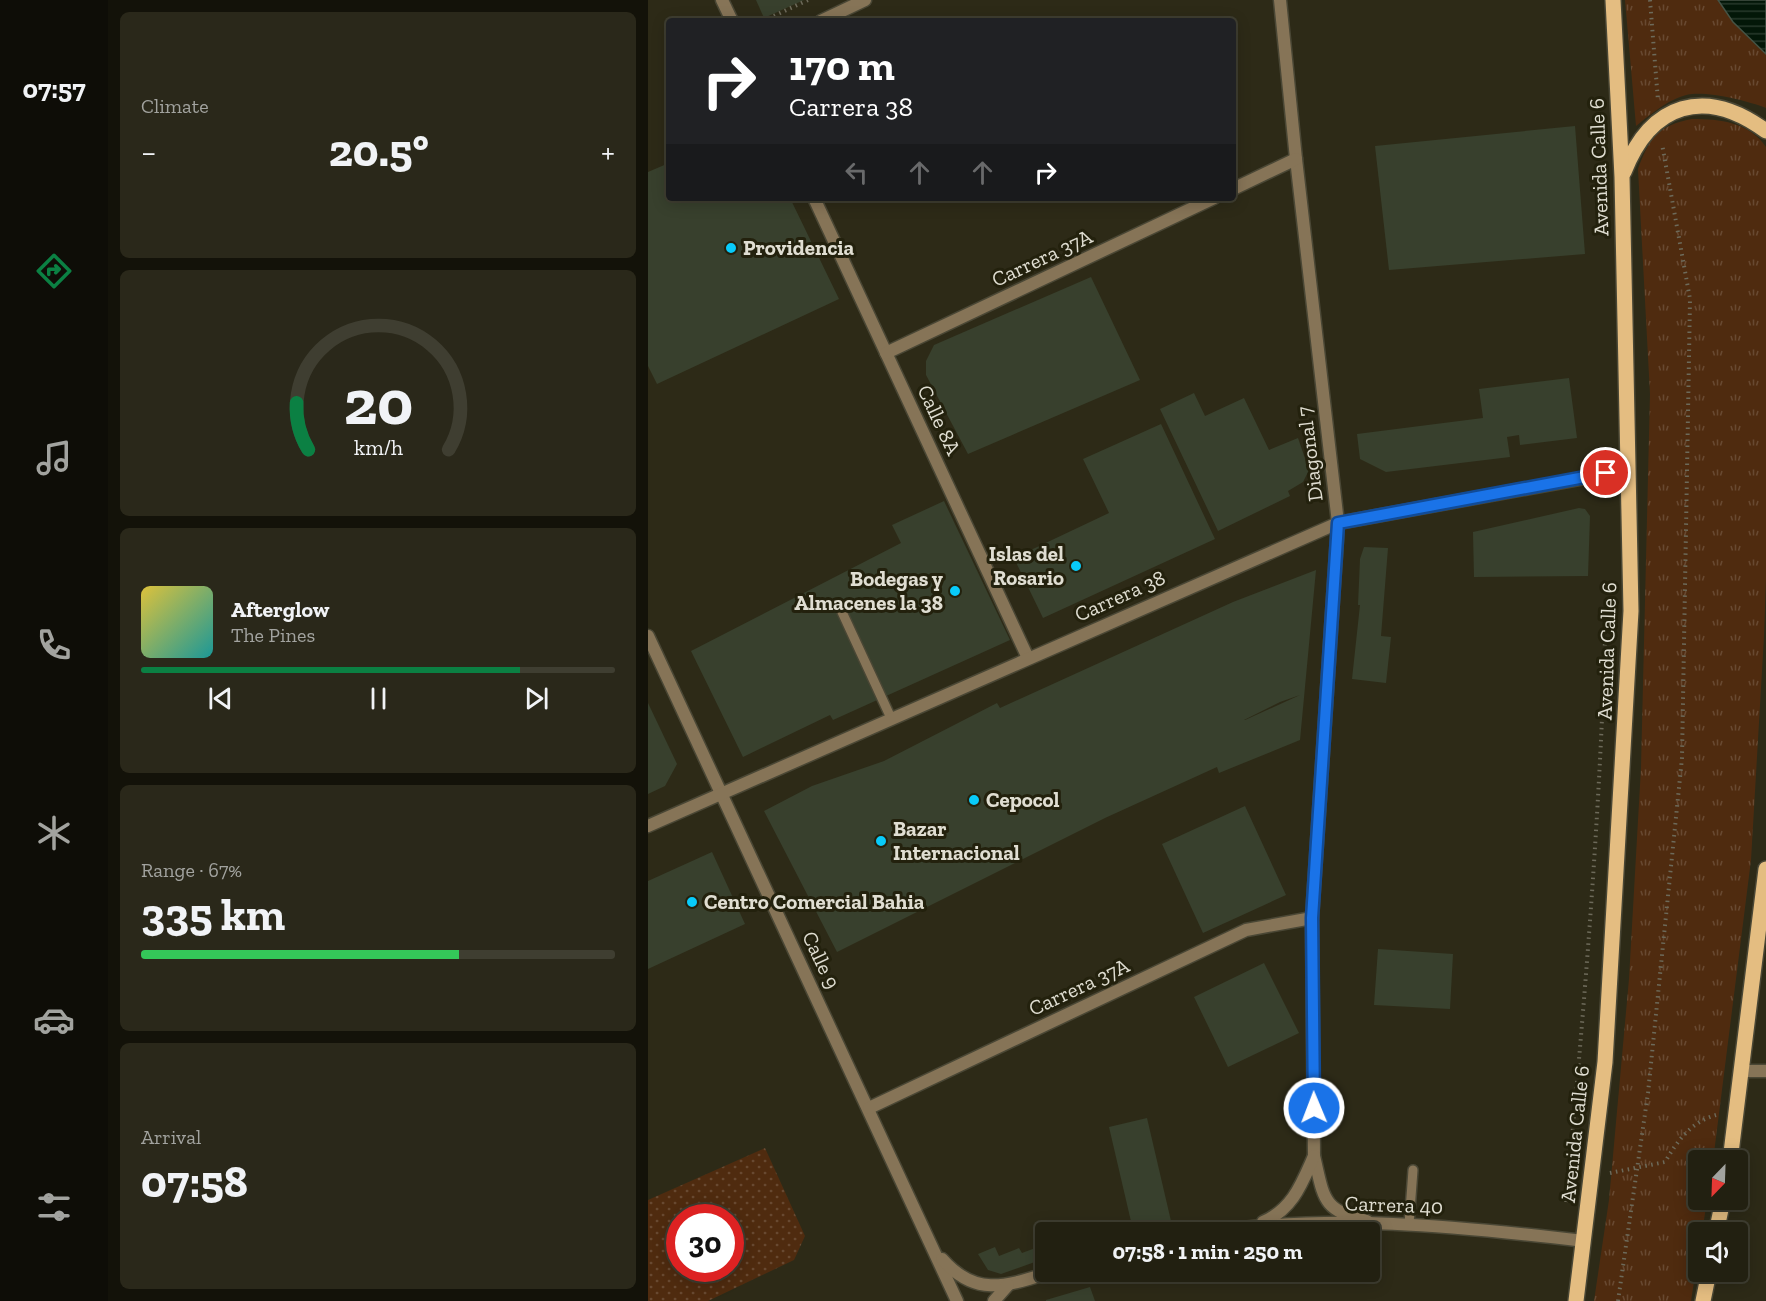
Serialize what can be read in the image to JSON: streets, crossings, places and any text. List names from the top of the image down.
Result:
{
  "streets": {
    "main road": ["Avenida Calle 6"],
    "street": [
      "Carrera 37A",
      "Calle 8A",
      "Diagonal 7",
      "Carrera 38",
      "Calle 9",
      "Carrera 40"
    ]
  },
  "crossings": [
    ["Avenida Calle 6", "Carrera 38"],
    ["Avenida Calle 6", "Carrera 40"],
    ["Carrera 37A", "Calle 8A"],
    ["Carrera 37A", "Diagonal 7"],
    ["Carrera 37A", "Calle 9"],
    ["Calle 8A", "Carrera 38"],
    ["Diagonal 7", "Carrera 38"],
    ["Diagonal 7", "Carrera 40"],
    ["Carrera 38", "Calle 9"]
  ],
  "places": [
    "Providencia",
    "Islas del Rosario",
    "Bodegas y Almacenes la 38",
    "Cepocol",
    "Bazar Internacional",
    "Centro Comercial Bahia"
  ],
  "north": "bottom left",
  "page": {
    "tabs": "07:57",
    "tile": [
      "Climate",
      ["Range · 67%", "335 km"],
      ["Arrival", "07:58"]
    ],
    "turn": ["170 m", "Carrera 38"],
    "heat": ["−", "20.5°", "+"],
    "song": ["Afterglow", "The Pines"],
    "limit": "30",
    "trip": "07:58 · 1 min · 250 m",
    "gauge": ["20", "km/h"]
  }
}
